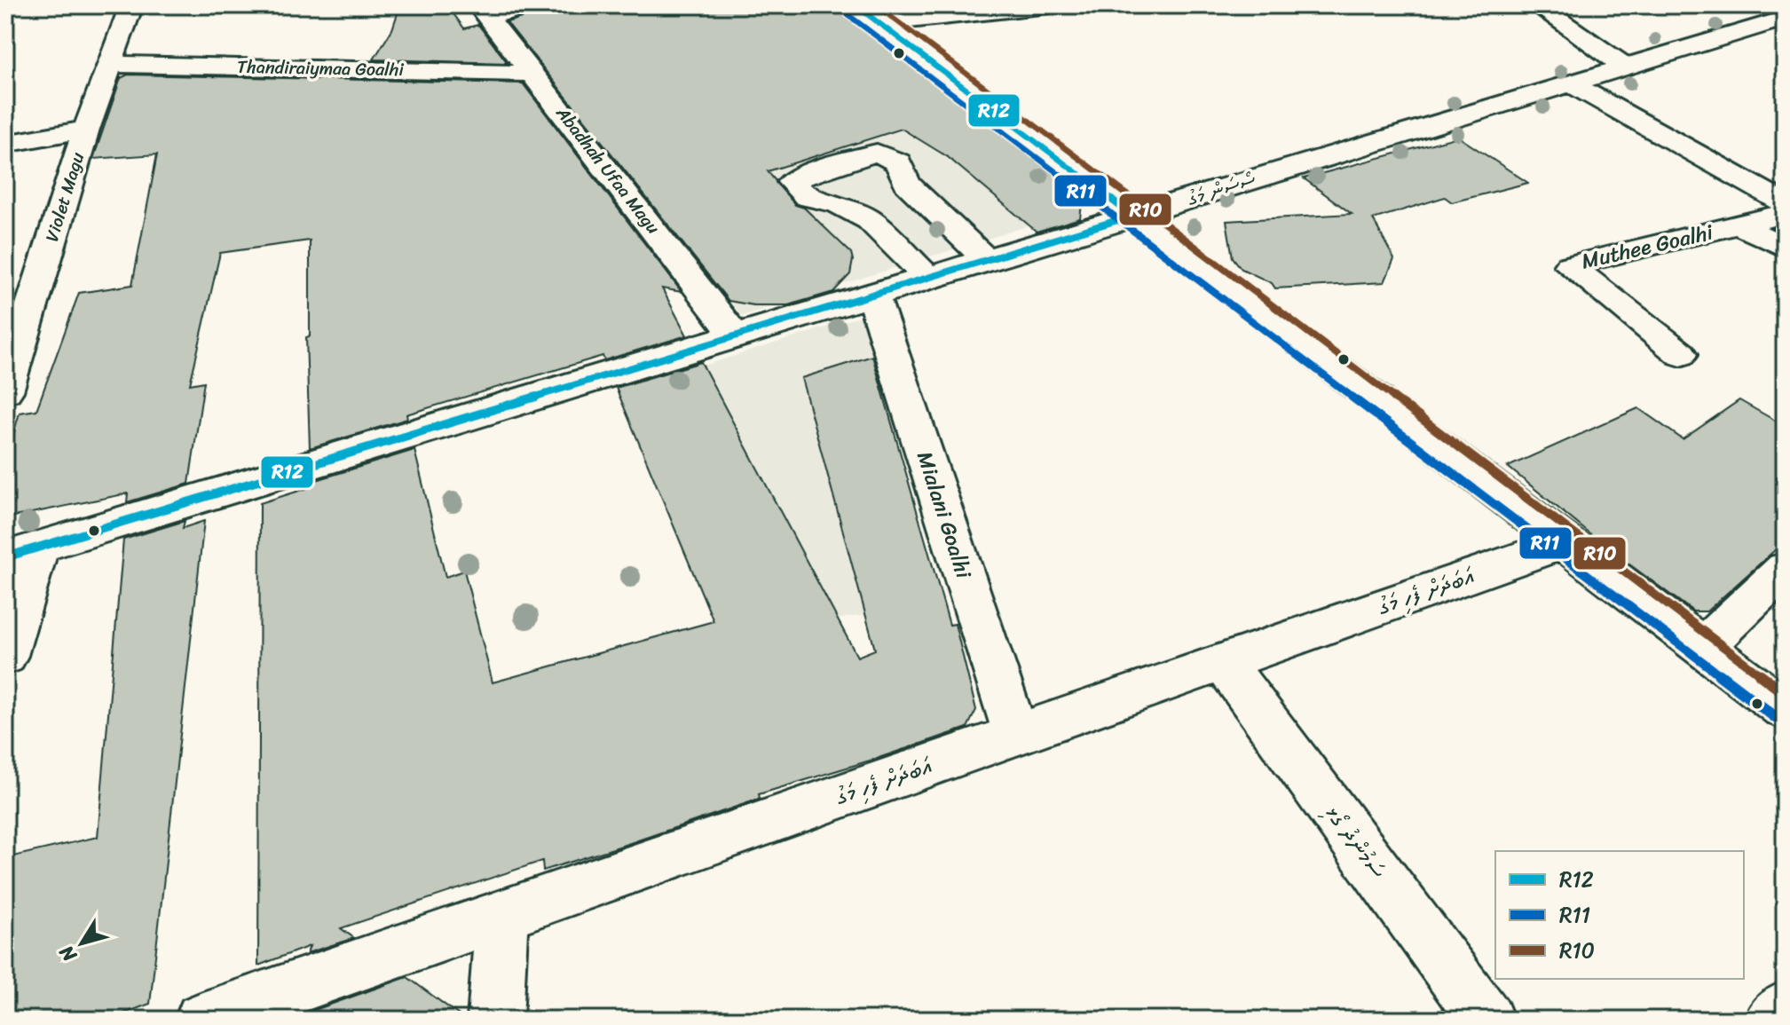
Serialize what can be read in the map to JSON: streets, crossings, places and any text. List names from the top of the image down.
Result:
{
  "streets": {
    "street": [
      "Thandiraiymaa Goalhi",
      "Abadhah Ufaa Magu",
      "ސޯސަން މަގު",
      "Violet Magu",
      "Muthee Goalhi",
      "Mialani Goalhi",
      "އަބަދަށް ފެހި މަގު",
      "ސަމުންދު ގޯޅި"
    ]
  },
  "crossings": [
    ["Thandiraiymaa Goalhi", "Abadhah Ufaa Magu"],
    ["Thandiraiymaa Goalhi", "Violet Magu"],
    ["Abadhah Ufaa Magu", "ސޯސަން މަގު"],
    ["ސޯސަން މަގު", "Mialani Goalhi"],
    ["Mialani Goalhi", "އަބަދަށް ފެހި މަގު"],
    ["އަބަދަށް ފެހި މަގު", "ސަމުންދު ގޯޅި"]
  ],
  "lines": ["transit line R12", "transit line R10", "transit line R11"],
  "legend": ["R12", "R11", "R10"],
  "north": "bottom left"
}
